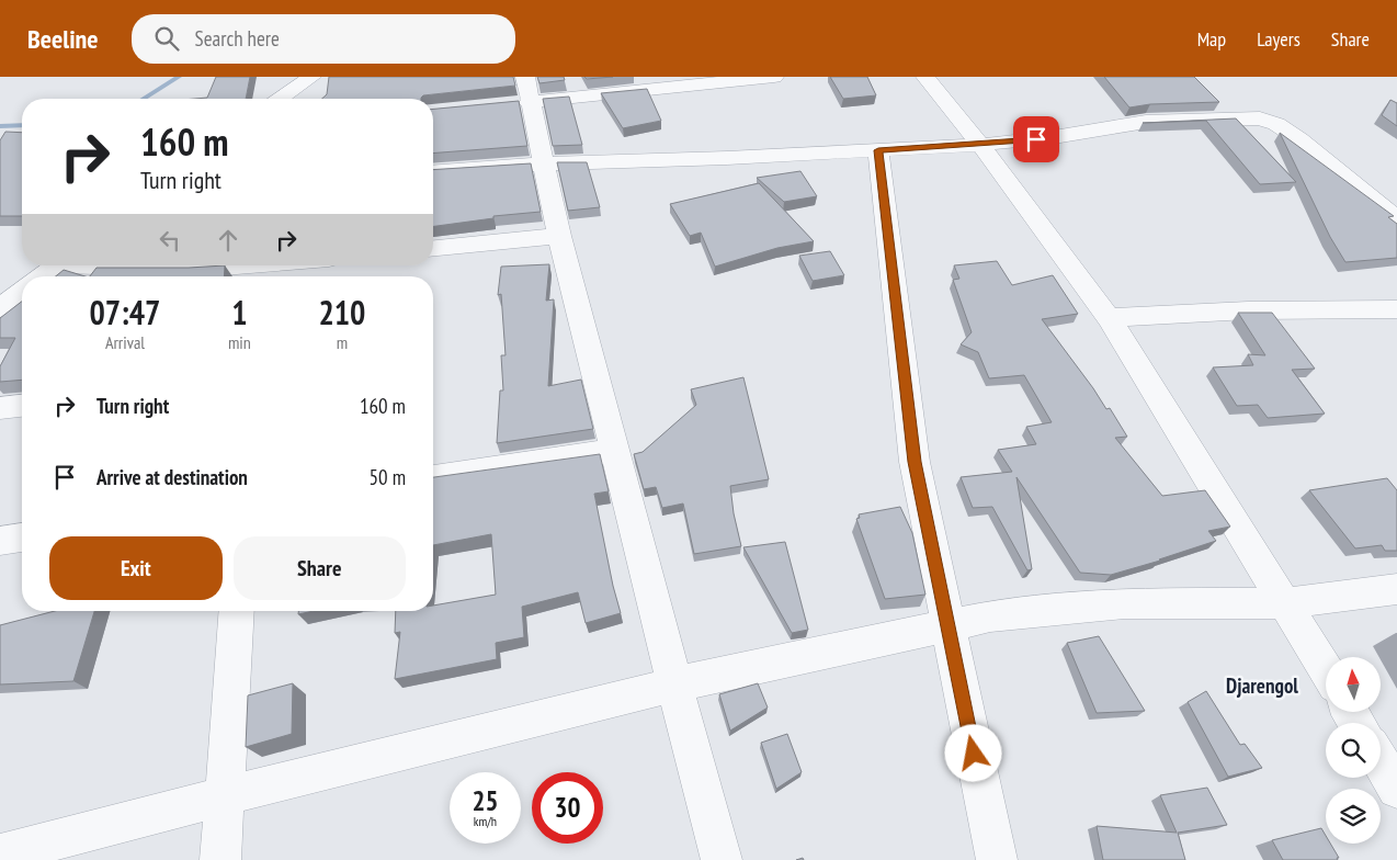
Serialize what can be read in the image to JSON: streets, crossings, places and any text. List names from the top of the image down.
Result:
{
  "districts": ["Djarengol"],
  "north": "top",
  "page": {
    "header": "Beeline",
    "search": "Search here",
    "nav": ["Map", "Layers", "Share"],
    "turn": ["160 m", "Turn right"],
    "eta": [
      "07:47",
      "Arrival",
      "1",
      "min",
      "210",
      "m"
    ],
    "list": [
      {
        "name": "Turn right",
        "value": "160 m"
      },
      {
        "name": "Arrive at destination",
        "value": "50 m"
      }
    ],
    "buttons": ["Exit", "Share"],
    "speed": "25 km/h",
    "limit": "30"
  }
}
